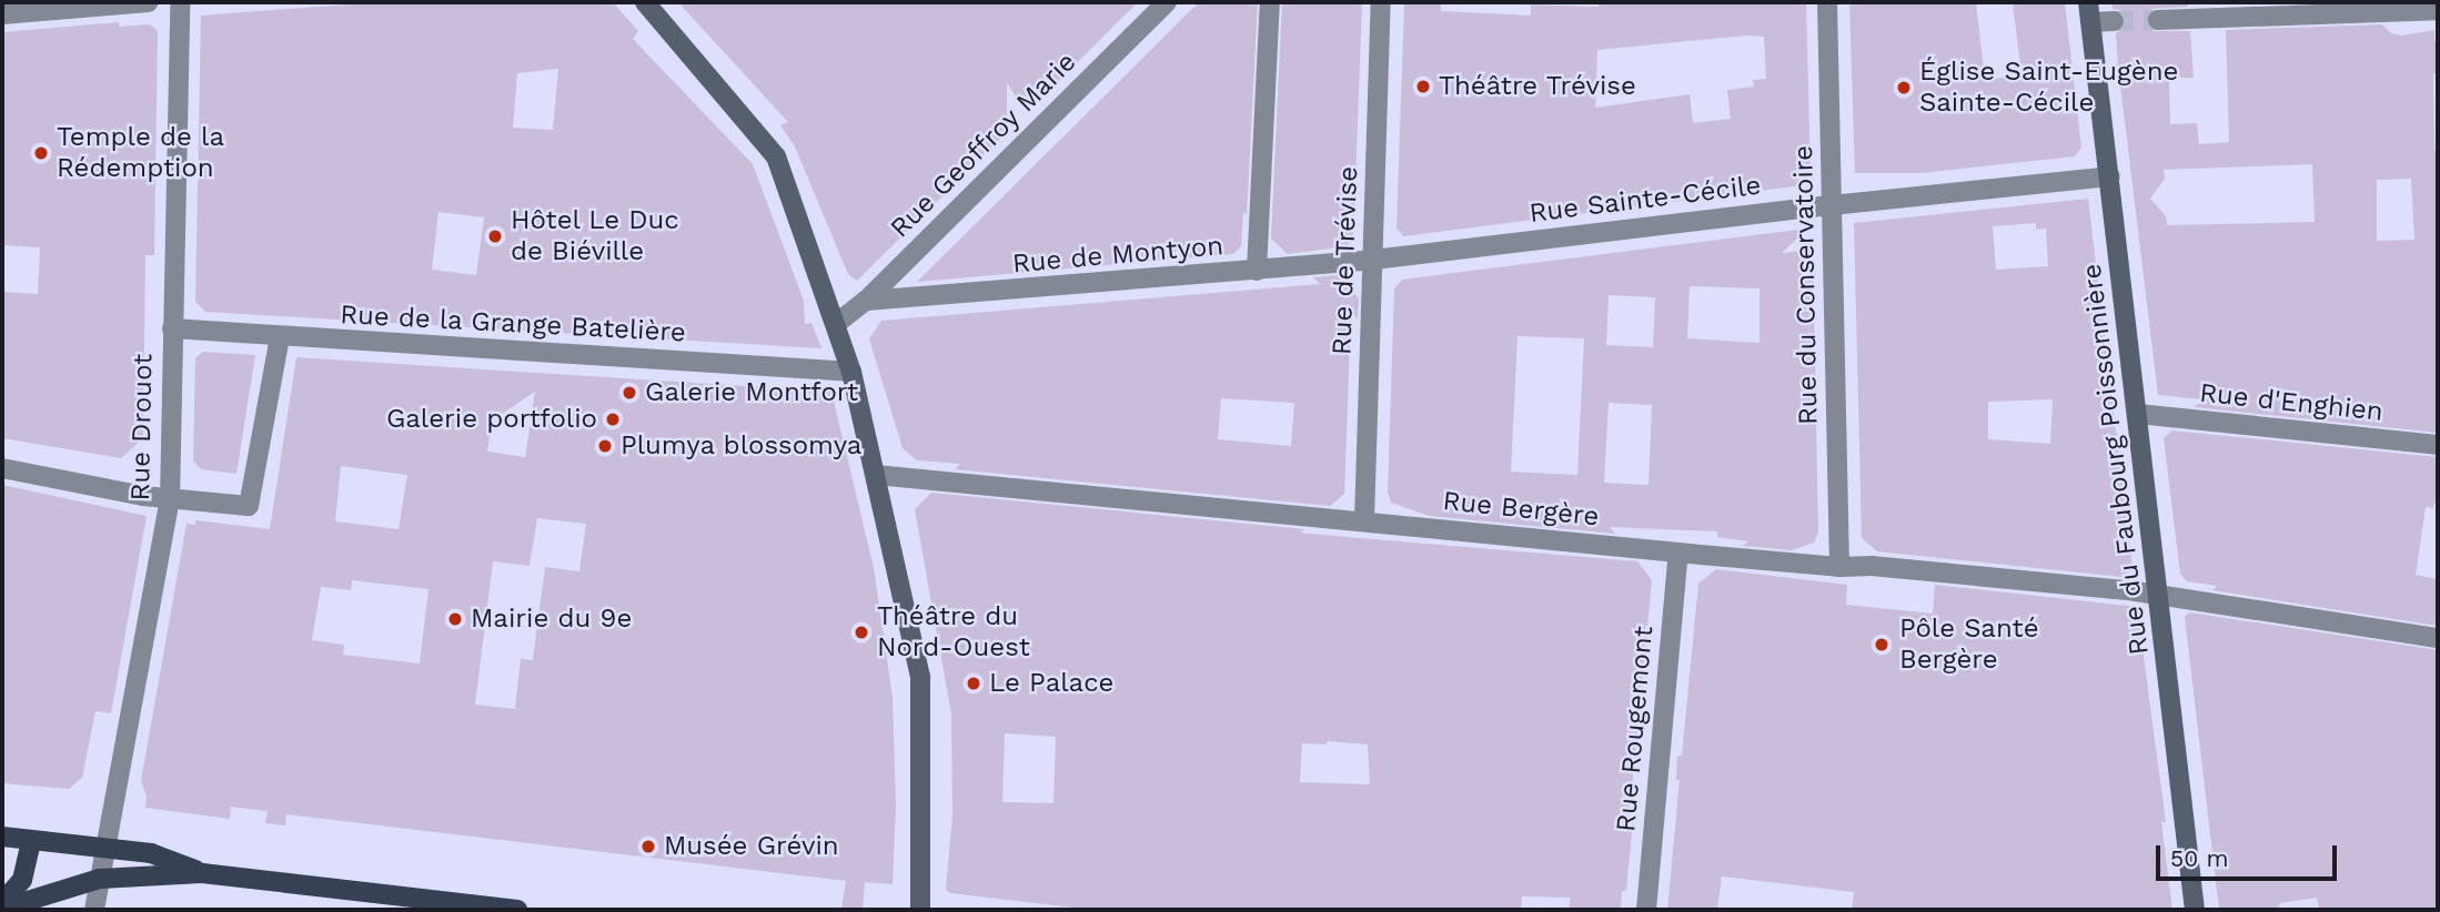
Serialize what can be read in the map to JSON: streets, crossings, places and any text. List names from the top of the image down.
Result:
{
  "streets": {
    "street": [
      "Rue Geoffroy Marie",
      "Rue Sainte-Cécile",
      "Rue de Montyon",
      "Rue de Trévise",
      "Rue du Conservatoire",
      "Rue de la Grange Batelière",
      "Rue d'Enghien",
      "Rue Drouot",
      "Rue du Faubourg Poissonnière",
      "Rue Bergère",
      "Rue Rougemont"
    ]
  },
  "crossings": [
    ["Rue Geoffroy Marie", "Rue de Montyon"],
    ["Rue Sainte-Cécile", "Rue de Montyon"],
    ["Rue Sainte-Cécile", "Rue de Trévise"],
    ["Rue Sainte-Cécile", "Rue du Conservatoire"],
    ["Rue Sainte-Cécile", "Rue du Faubourg Poissonnière"],
    ["Rue de Montyon", "Rue de Trévise"],
    ["Rue de Trévise", "Rue Bergère"],
    ["Rue du Conservatoire", "Rue Bergère"],
    ["Rue de la Grange Batelière", "Rue Drouot"],
    ["Rue d'Enghien", "Rue du Faubourg Poissonnière"],
    ["Rue du Faubourg Poissonnière", "Rue Bergère"],
    ["Rue Bergère", "Rue Rougemont"]
  ],
  "places": [
    "Théâtre Trévise",
    "Église Saint-Eugène Sainte-Cécile",
    "Temple de la Rédemption",
    "Hôtel Le Duc de Biéville",
    "Galerie Montfort",
    "Galerie portfolio",
    "Plumya blossomya",
    "Mairie du 9e",
    "Théâtre du Nord-Ouest",
    "Pôle Santé Bergère",
    "Le Palace",
    "Musée Grévin"
  ],
  "scale_bar": "50 m"
}
